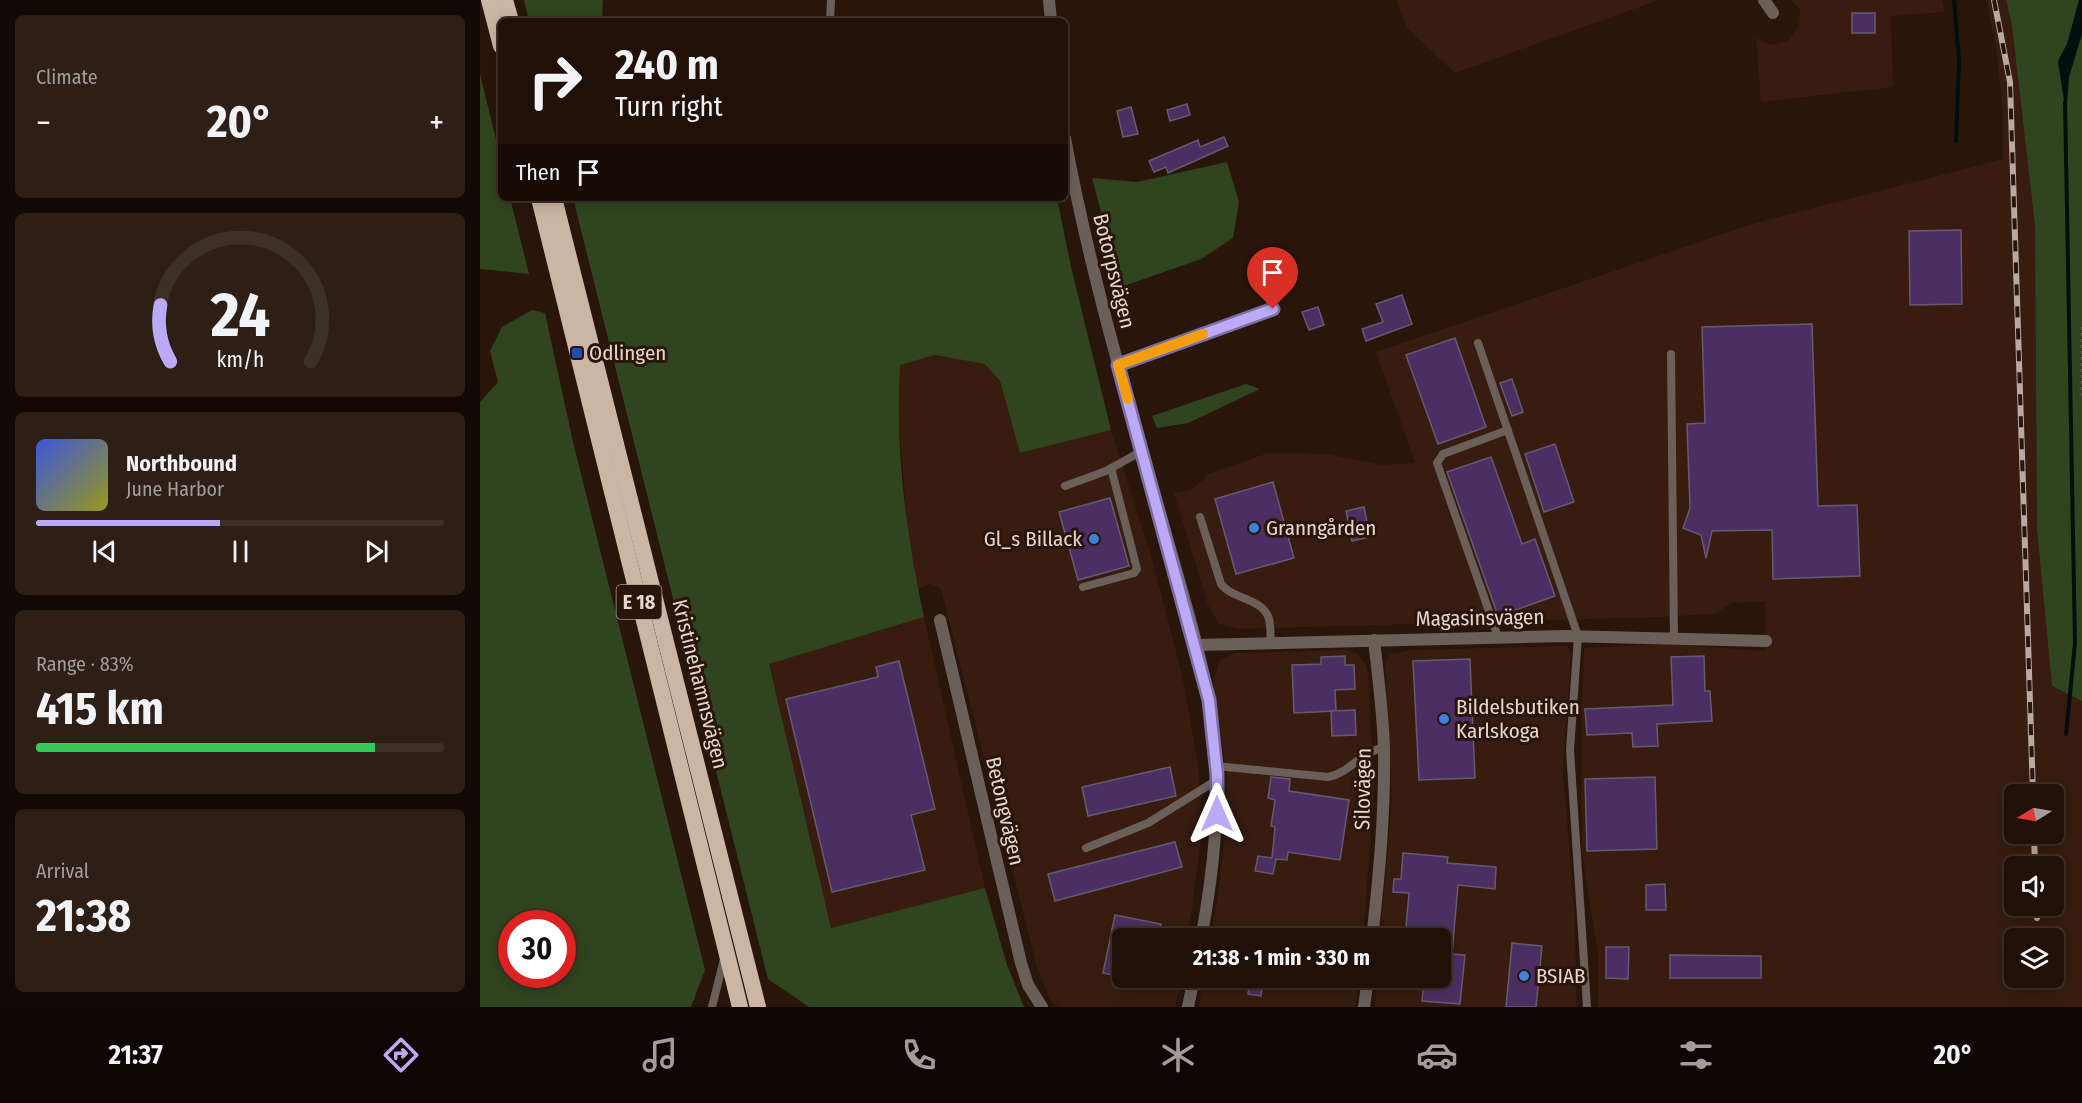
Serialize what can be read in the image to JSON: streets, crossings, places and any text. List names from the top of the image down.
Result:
{
  "streets": {
    "highway": ["E 18", "Kristinehamnsvägen"],
    "street": [
      "Botorpsvägen",
      "Magasinsvägen",
      "Silovägen",
      "Betongvägen"
    ]
  },
  "crossings": [
    ["Botorpsvägen", "Magasinsvägen"],
    ["E 18", "Kristinehamnsvägen"],
    ["Magasinsvägen", "Silovägen"]
  ],
  "places": {
    "transit": ["Odlingen"],
    "other": [
      "Granngården",
      "Gl_s Billack",
      "Bildelsbutiken Karlskoga",
      "BSIAB"
    ]
  },
  "north": "left",
  "page": {
    "tile": [
      "Climate",
      ["Range · 83%", "415 km"],
      ["Arrival", "21:38"]
    ],
    "turn": ["240 m", "Turn right"],
    "heat": ["−", "20°", "+"],
    "then": "Then",
    "song": ["Northbound", "June Harbor"],
    "limit": "30",
    "trip": "21:38 · 1 min · 330 m",
    "tabs": ["21:37", "20°"],
    "gauge": ["24", "km/h"]
  }
}
